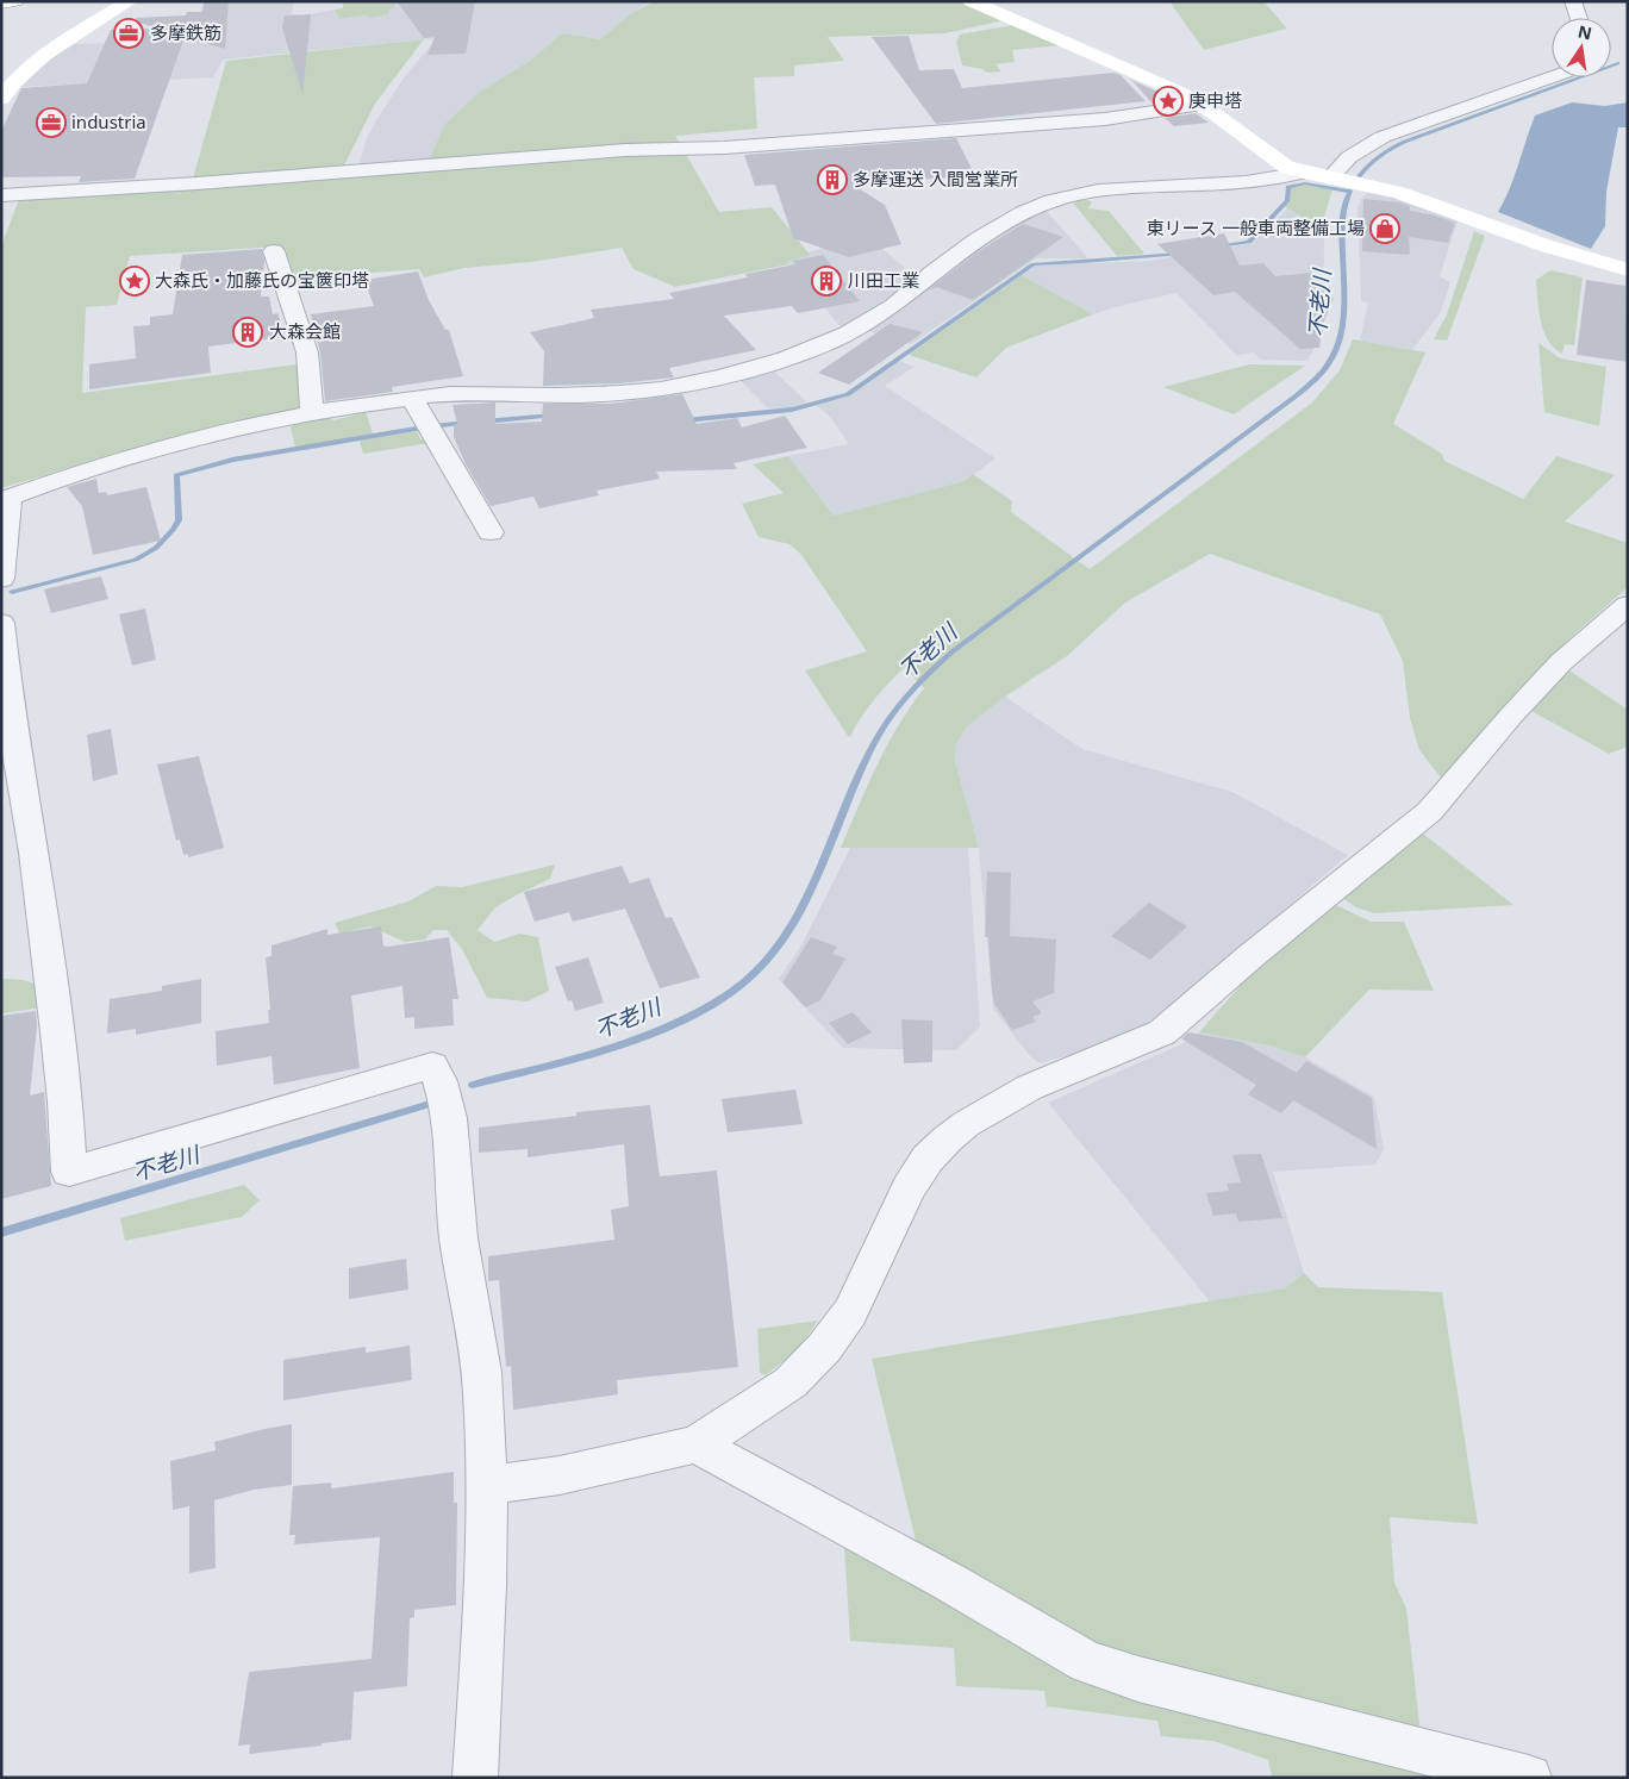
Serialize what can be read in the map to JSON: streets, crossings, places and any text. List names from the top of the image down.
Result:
{
  "water": ["不老川"],
  "places": {
    "office": ["多摩鉄筋", "industria"],
    "place": ["庚申塔", "大森氏・加藤氏の宝篋印塔"],
    "building": ["多摩運送 入間営業所", "川田工業", "大森会館"],
    "shop": ["東リース 一般車両整備工場"]
  },
  "north": "top"
}
